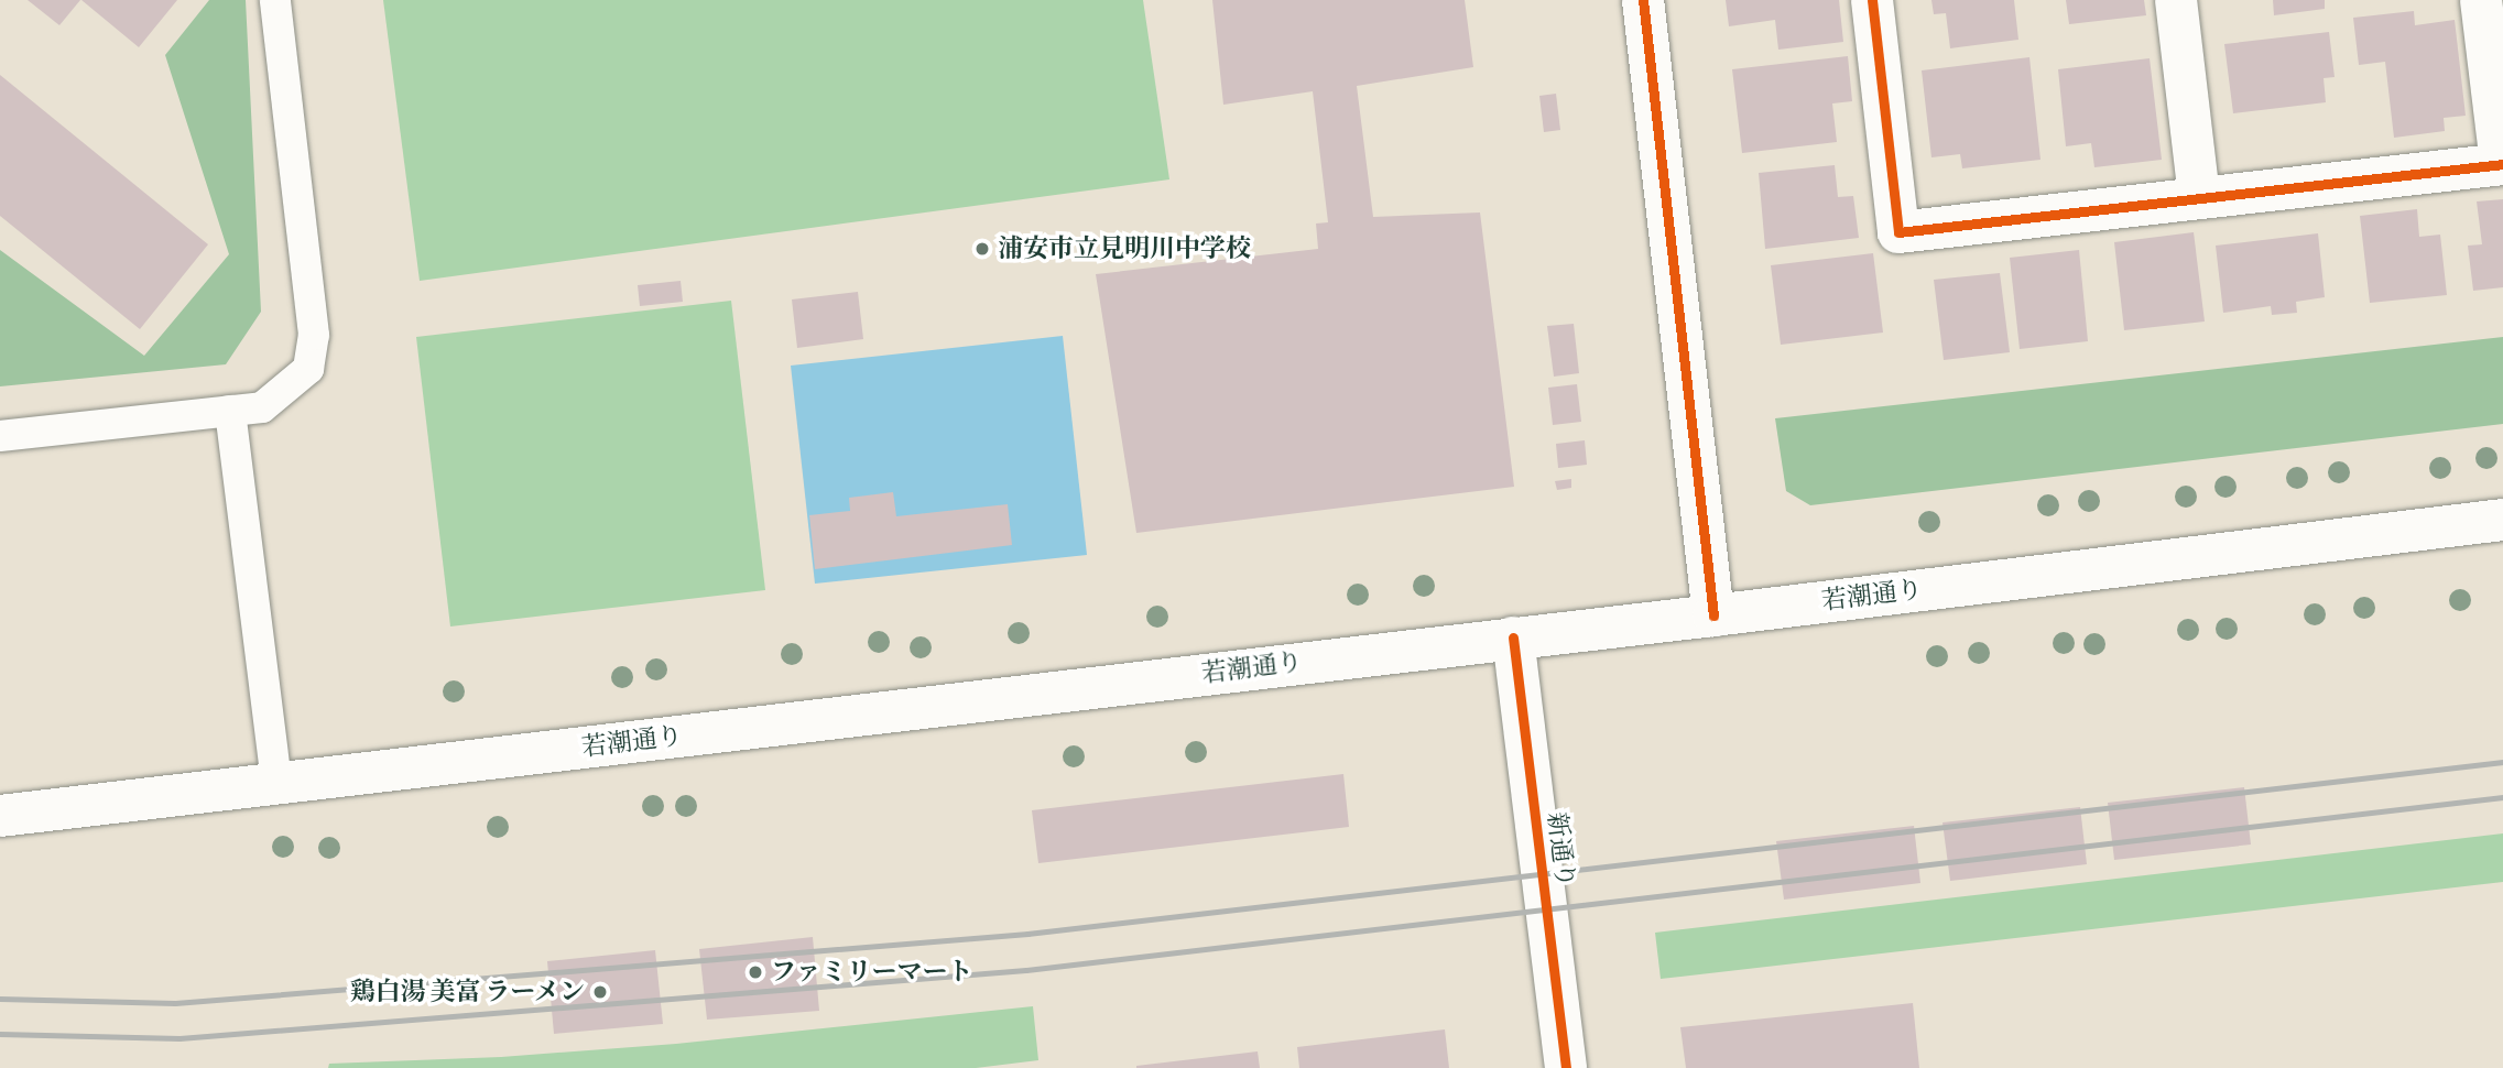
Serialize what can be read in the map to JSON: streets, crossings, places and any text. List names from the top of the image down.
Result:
{
  "streets": {
    "main road": ["若潮通り", "新通り"]
  },
  "crossings": [
    ["若潮通り", "新通り"]
  ],
  "places": ["浦安市立見明川中学校", "ファミリーマート", "鶏白湯 美富 ラーメン"]
}
